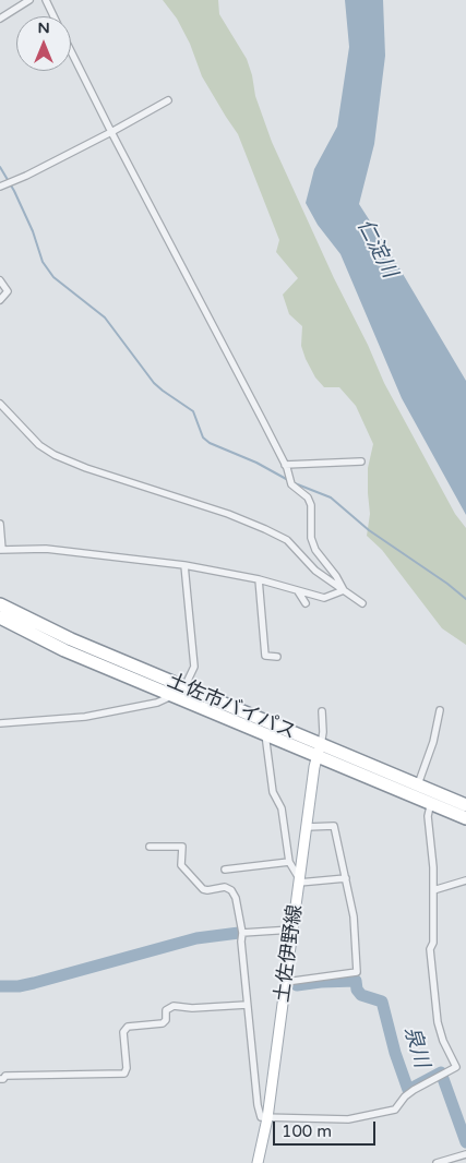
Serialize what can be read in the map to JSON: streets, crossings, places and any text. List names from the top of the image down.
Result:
{
  "streets": {
    "highway": ["土佐市バイパス"],
    "main road": ["土佐伊野線"]
  },
  "crossings": [
    ["土佐市バイパス", "土佐伊野線"]
  ],
  "water": ["仁淀川", "泉川"],
  "scale_bar": "100 m",
  "north": "top"
}
